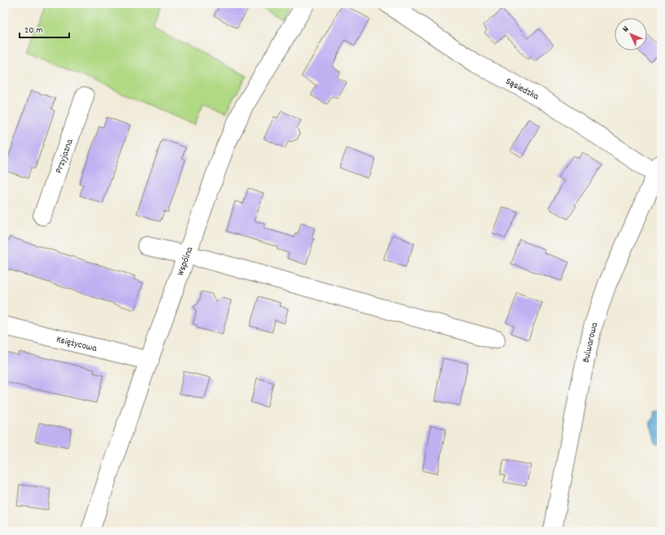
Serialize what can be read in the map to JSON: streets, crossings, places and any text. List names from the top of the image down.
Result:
{
  "streets": {
    "street": [
      "Sąsiedzka",
      "Przyjazna",
      "Wspólna",
      "Bulwarowa",
      "Księżycowa"
    ]
  },
  "crossings": [
    ["Sąsiedzka", "Bulwarowa"],
    ["Wspólna", "Księżycowa"]
  ],
  "scale_bar": "20 m",
  "north": "top left"
}
